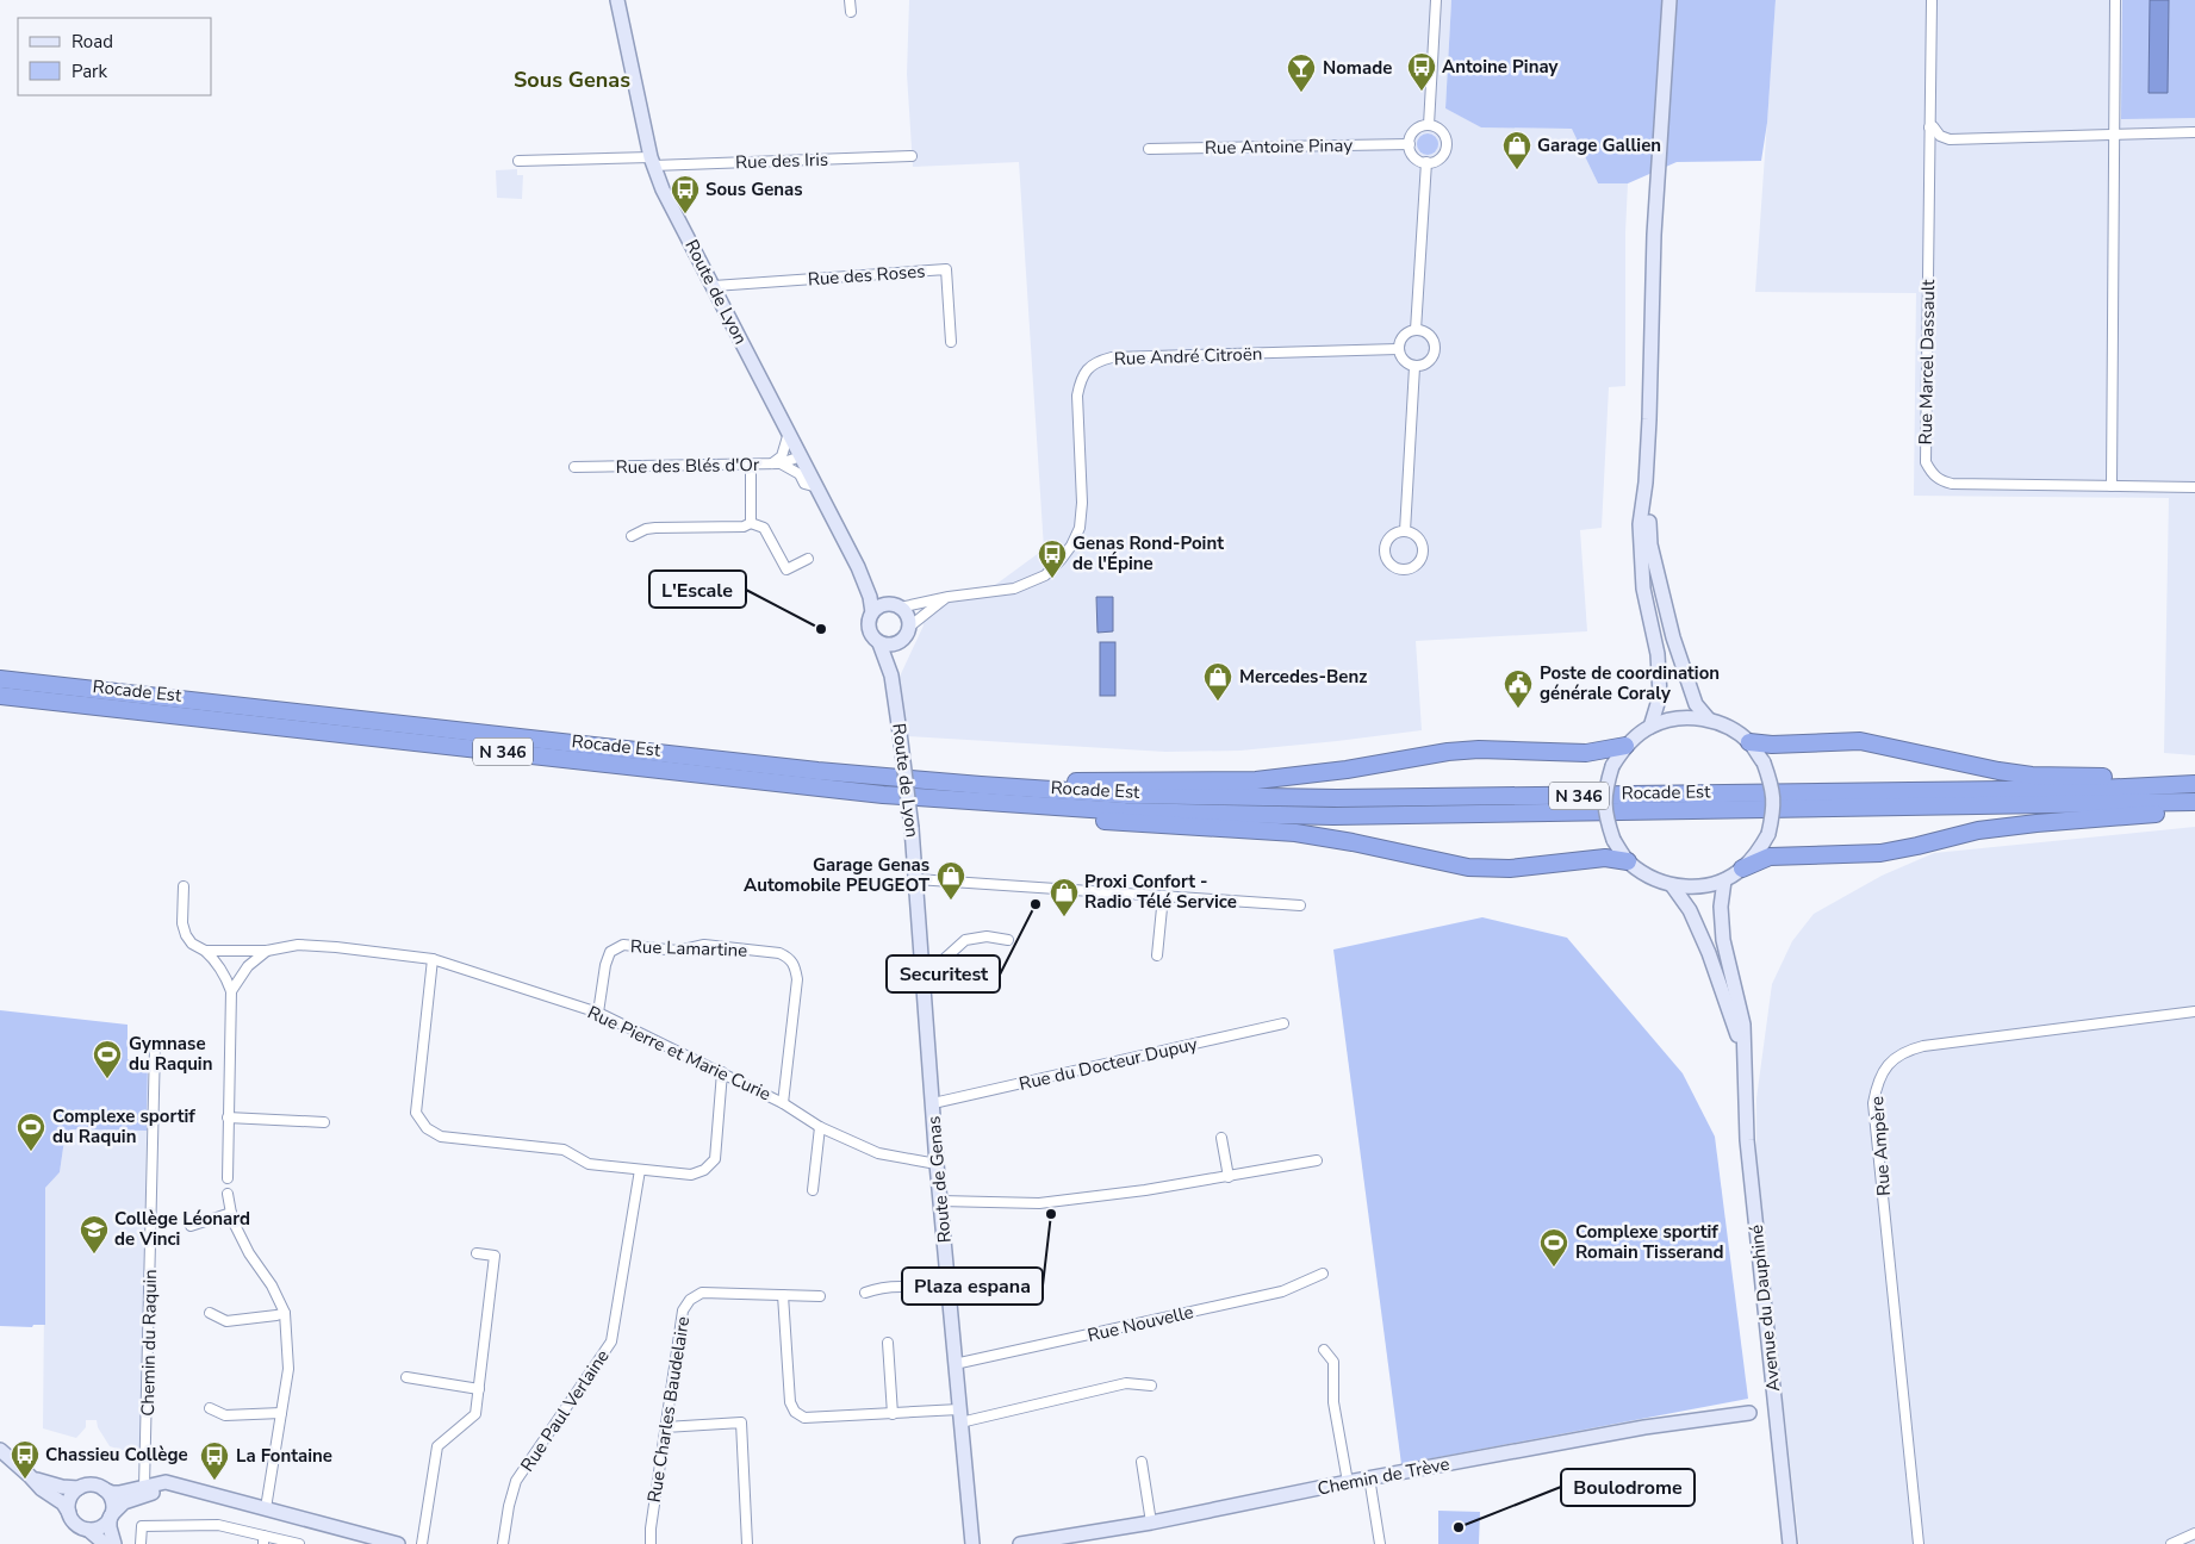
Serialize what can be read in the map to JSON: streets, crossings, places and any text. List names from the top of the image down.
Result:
{
  "streets": {
    "highway": ["Rocade Est", "N 346"],
    "street": [
      "Rue Antoine Pinay",
      "Rue des Iris",
      "Rue des Roses",
      "Route de Lyon",
      "Rue André Citroën",
      "Rue Marcel Dassault",
      "Rue des Blés d'Or",
      "Rue Lamartine",
      "Rue Pierre et Marie Curie",
      "Rue du Docteur Dupuy",
      "Rue Ampère",
      "Route de Genas",
      "Avenue du Dauphiné",
      "Rue Nouvelle",
      "Chemin du Raquin",
      "Rue Charles Baudelaire",
      "Rue Paul Verlaine",
      "Chemin de Trève"
    ]
  },
  "crossings": [
    ["Rue des Iris", "Route de Lyon"],
    ["Rue des Roses", "Route de Lyon"],
    ["Route de Lyon", "Rue André Citroën"],
    ["Route de Lyon", "Rue des Blés d'Or"],
    ["Route de Lyon", "Route de Genas"],
    ["Rue Lamartine", "Rue Pierre et Marie Curie"],
    ["Rue Pierre et Marie Curie", "Route de Genas"],
    ["Rue du Docteur Dupuy", "Route de Genas"],
    ["Route de Genas", "Rue Nouvelle"]
  ],
  "districts": ["Sous Genas"],
  "places": {
    "bus stop": [
      "Antoine Pinay",
      "Sous Genas",
      "Genas Rond-Point de l'Épine",
      "Chassieu Collège",
      "La Fontaine"
    ],
    "bar": ["Nomade"],
    "shop": [
      "Garage Gallien",
      "Mercedes-Benz",
      "Garage Genas Automobile PEUGEOT",
      "Proxi Confort - Radio Télé Service"
    ],
    "other": [
      "L'Escale",
      "Securitest",
      "Plaza espana",
      "Boulodrome"
    ],
    "public building": ["Poste de coordination générale Coraly"],
    "sports": ["Gymnase du Raquin", "Complexe sportif du Raquin", "Complexe sportif Romain Tisserand"],
    "school or university": ["Collège Léonard de Vinci"]
  },
  "legend": ["Road", "Park"]
}
